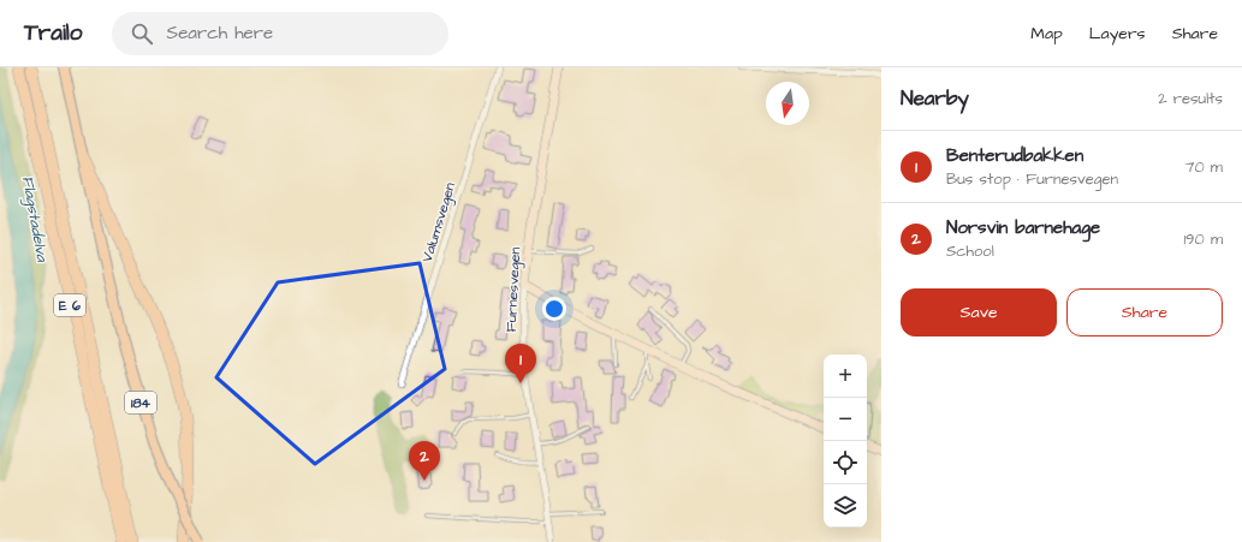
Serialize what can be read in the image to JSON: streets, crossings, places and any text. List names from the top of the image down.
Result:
{
  "streets": {
    "highway": ["E 6"],
    "main road": ["Furnesvegen", "184"],
    "street": ["Valumsvegen"]
  },
  "water": ["Flagstadelva"],
  "north": "bottom",
  "page": {
    "header": "Trailo",
    "search": "Search here",
    "nav": ["Map", "Layers", "Share"],
    "heading": ["Nearby", "2 results"],
    "list": [
      {
        "mark": "1",
        "name": "Benterudbakken",
        "note": "Bus stop · Furnesvegen",
        "value": "70 m"
      },
      {
        "mark": "2",
        "name": "Norsvin barnehage",
        "note": "School",
        "value": "190 m"
      }
    ],
    "buttons": ["Save", "Share"],
    "pins": ["1", "2"],
    "map_buttons": ["+", "−"]
  }
}
